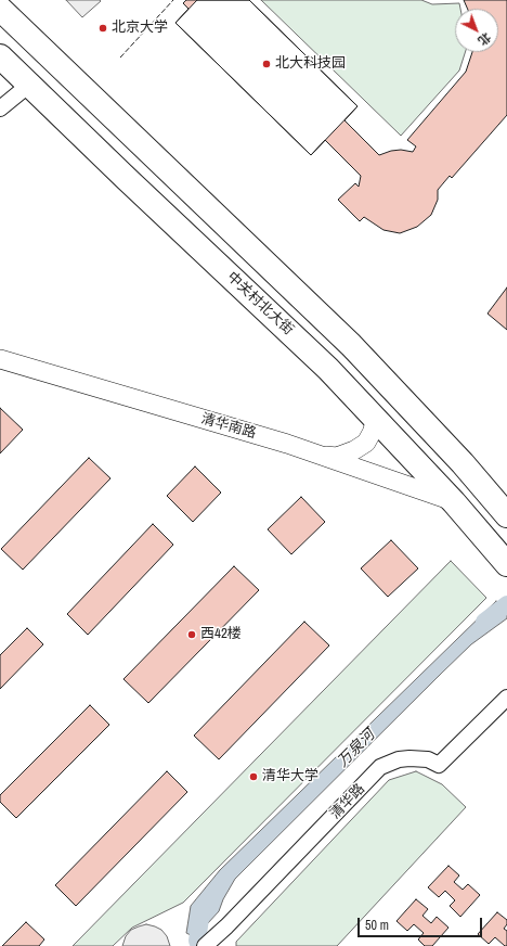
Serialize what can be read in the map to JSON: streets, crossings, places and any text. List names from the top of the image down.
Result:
{
  "streets": {
    "main road": ["中关村北大街"],
    "street": ["清华南路", "清华路"]
  },
  "crossings": [
    ["中关村北大街", "清华南路"]
  ],
  "water": ["万泉河"],
  "places": [
    "北京大学",
    "北大科技园",
    "西42楼",
    "清华大学"
  ],
  "scale_bar": "50 m",
  "north": "bottom right"
}
